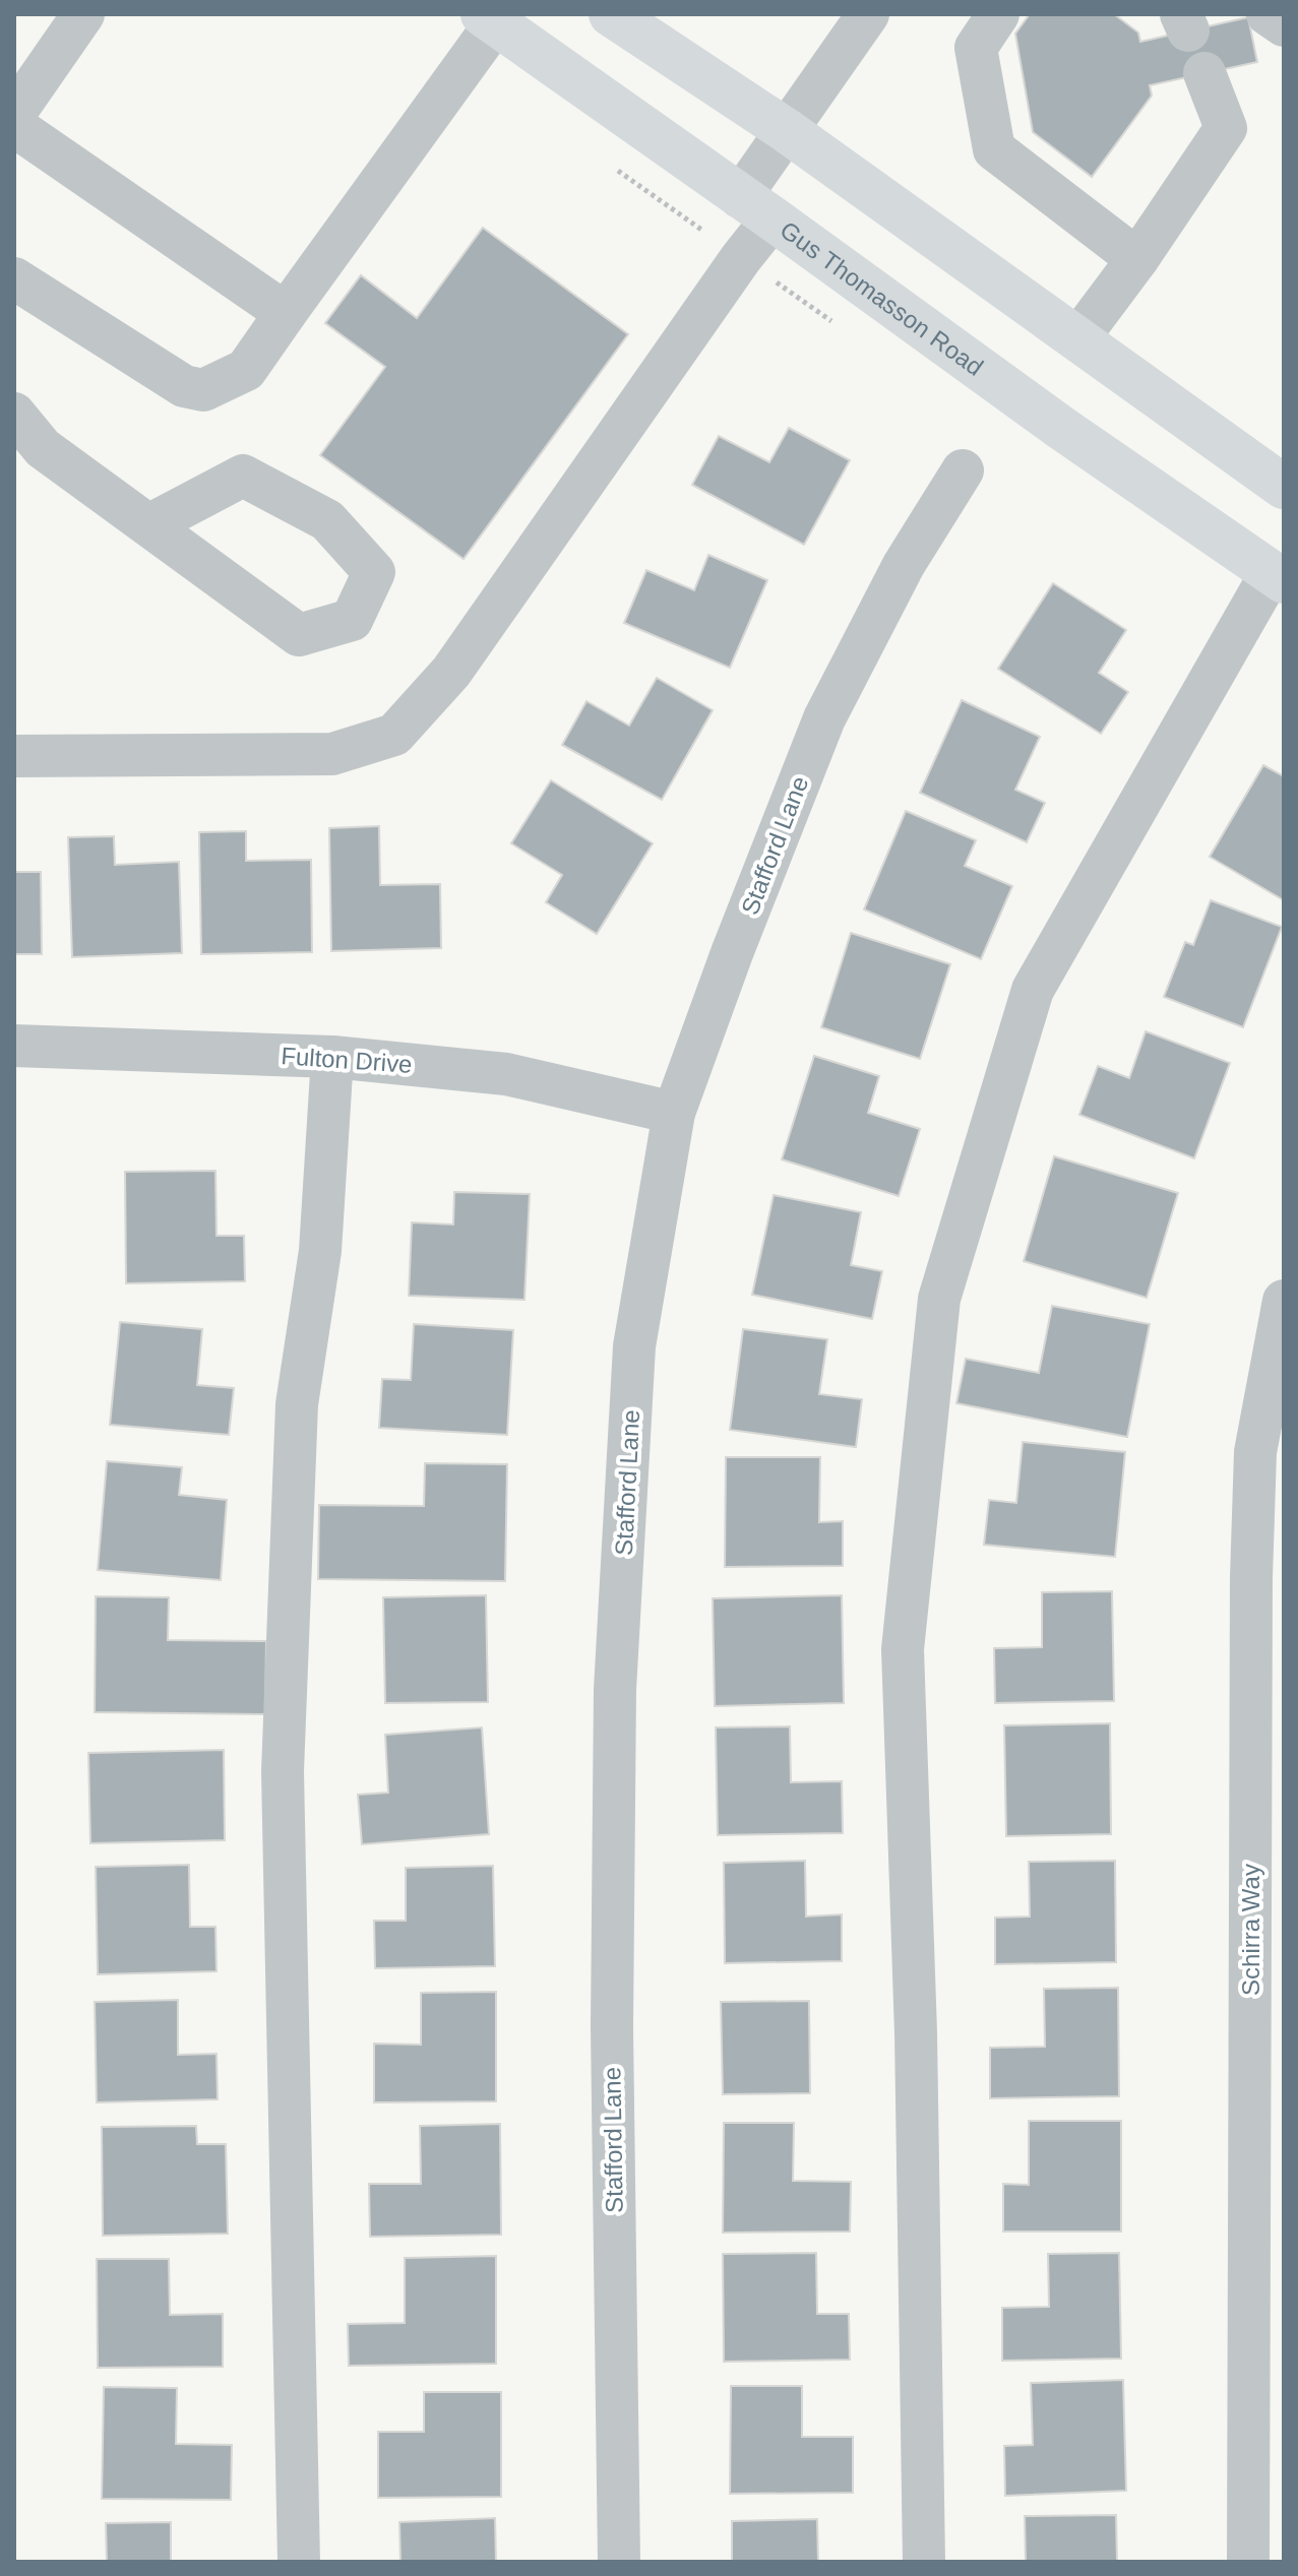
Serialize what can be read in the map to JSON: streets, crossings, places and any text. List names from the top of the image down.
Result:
{
  "streets": {
    "main road": ["Gus Thomasson Road"],
    "street": ["Stafford Lane", "Fulton Drive", "Schirra Way"]
  },
  "crossings": [
    ["Stafford Lane", "Fulton Drive"]
  ]
}
